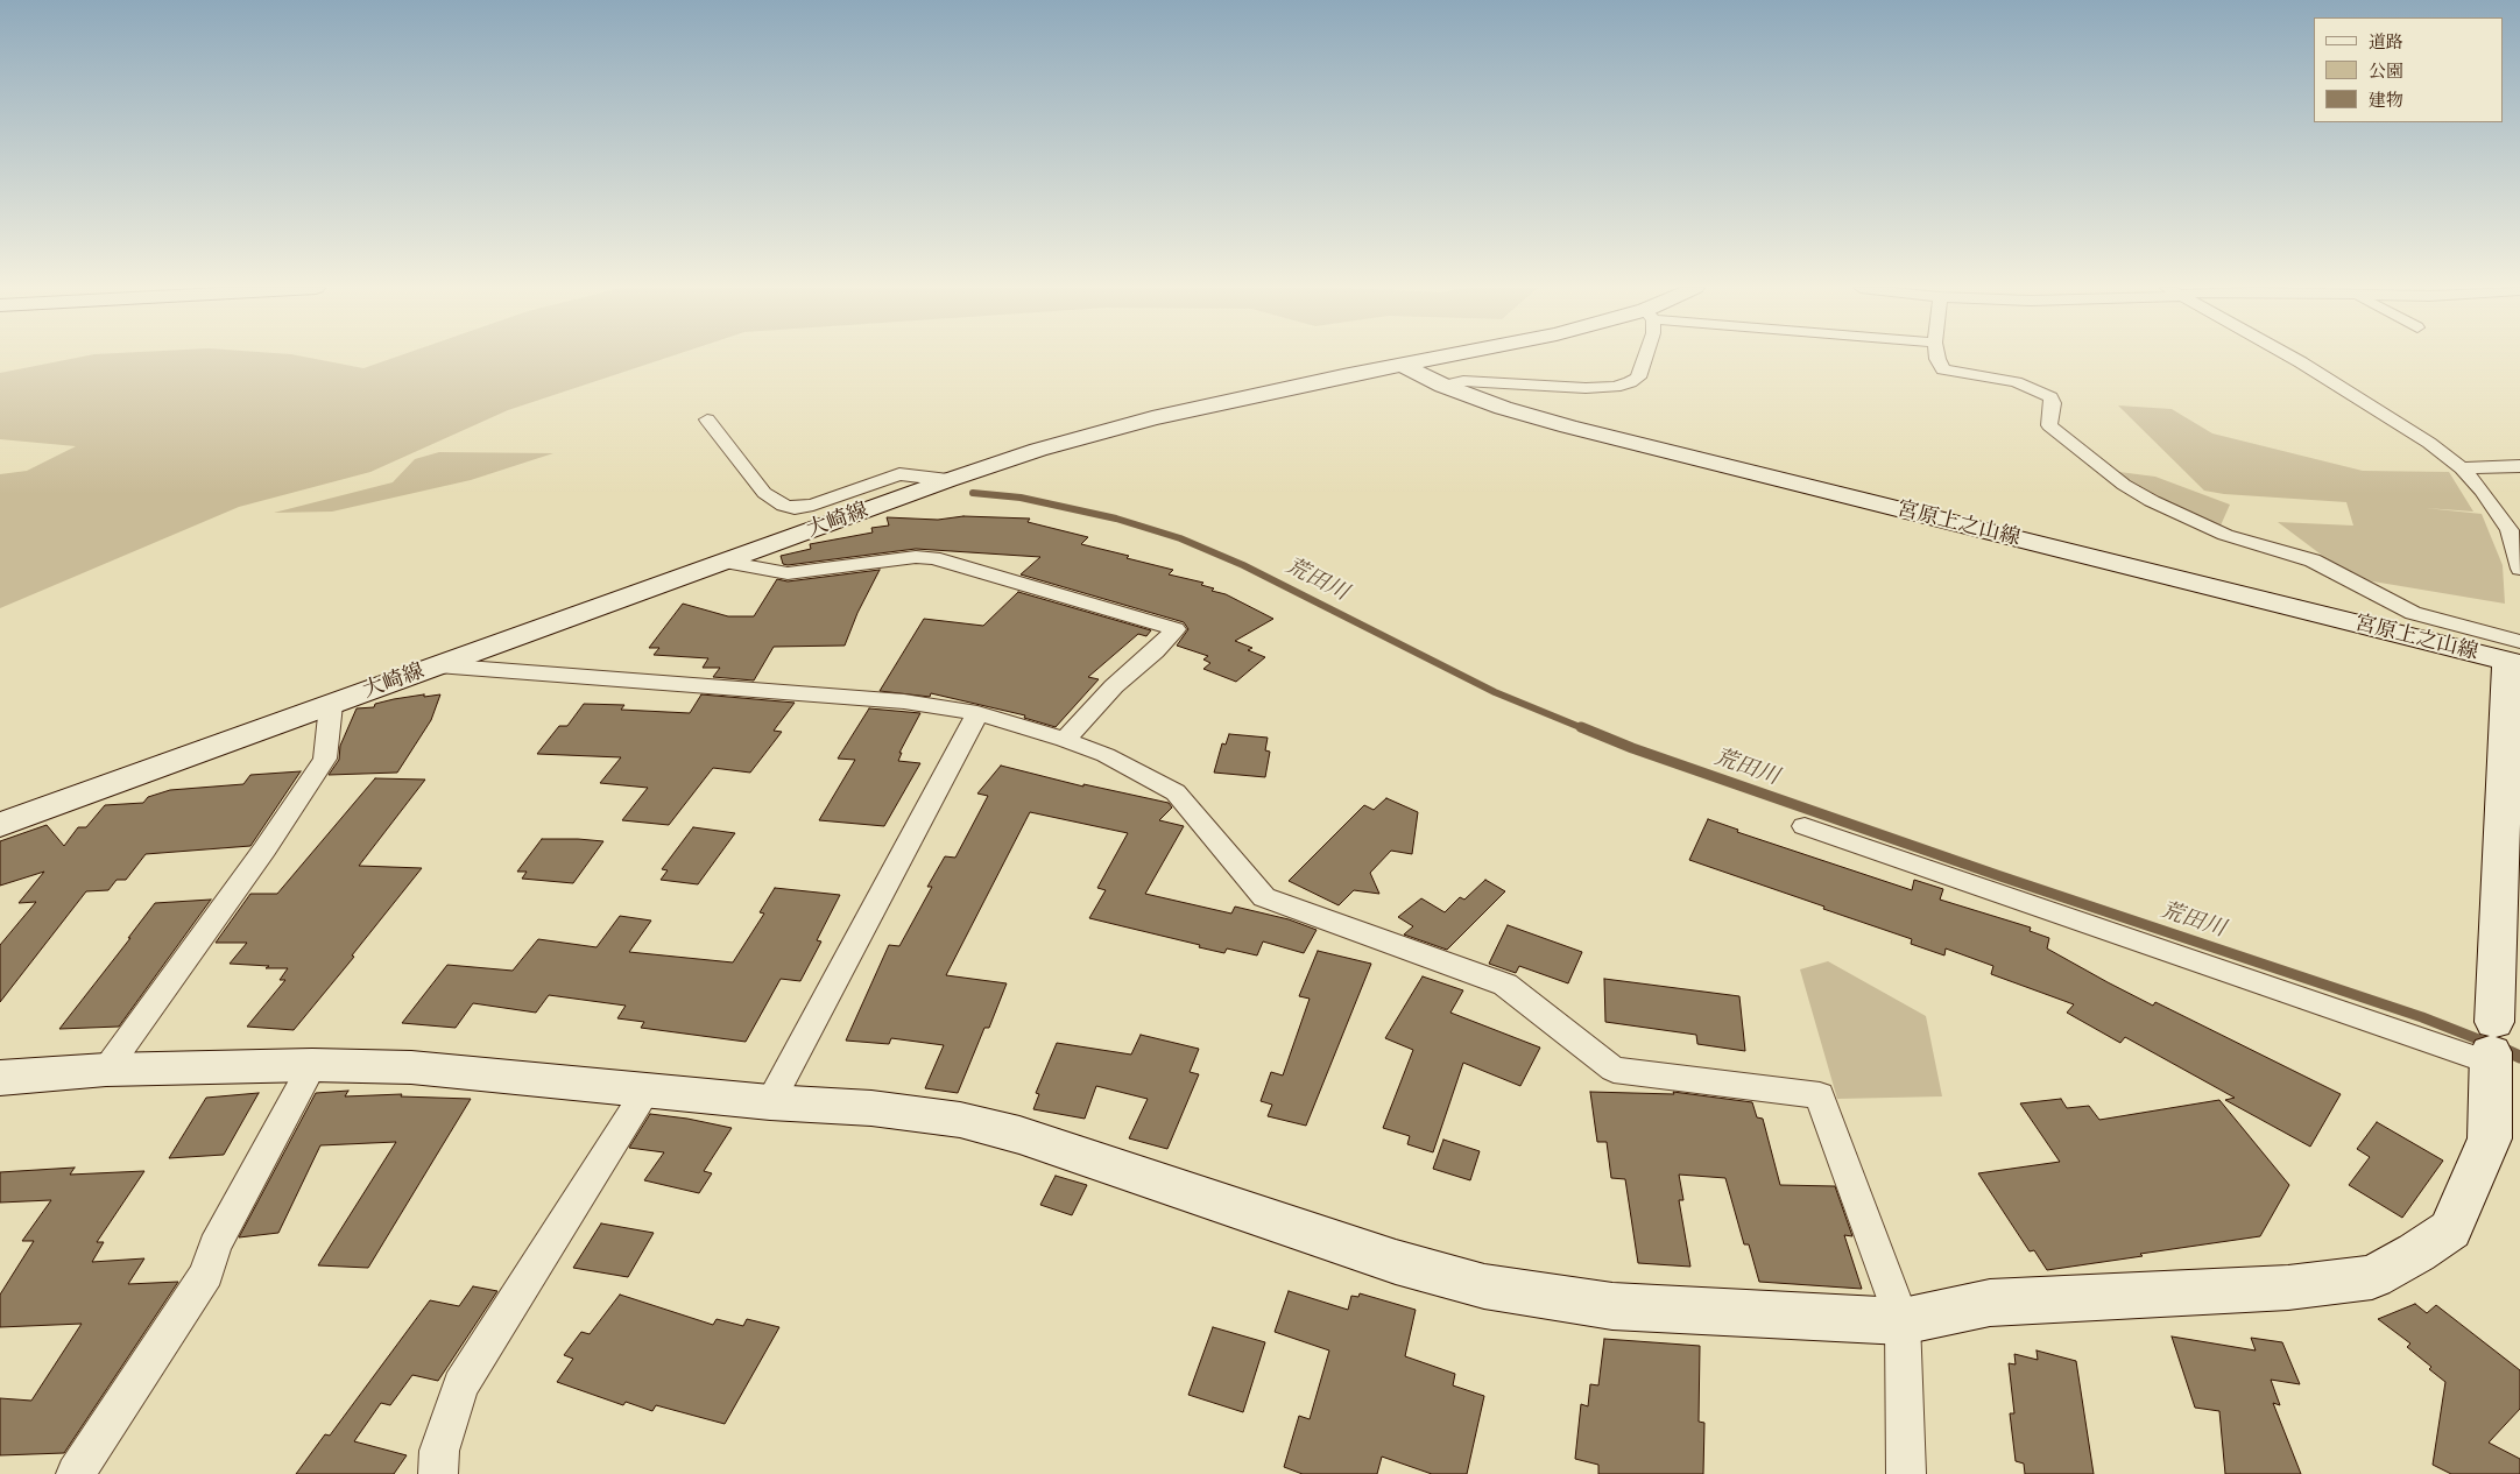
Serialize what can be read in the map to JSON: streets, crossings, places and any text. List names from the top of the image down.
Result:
{
  "streets": {
    "street": ["大崎線", "宮原上之山線"]
  },
  "crossings": [
    ["大崎線", "宮原上之山線"]
  ],
  "water": ["荒田川"],
  "legend": ["道路", "公園", "建物"]
}
